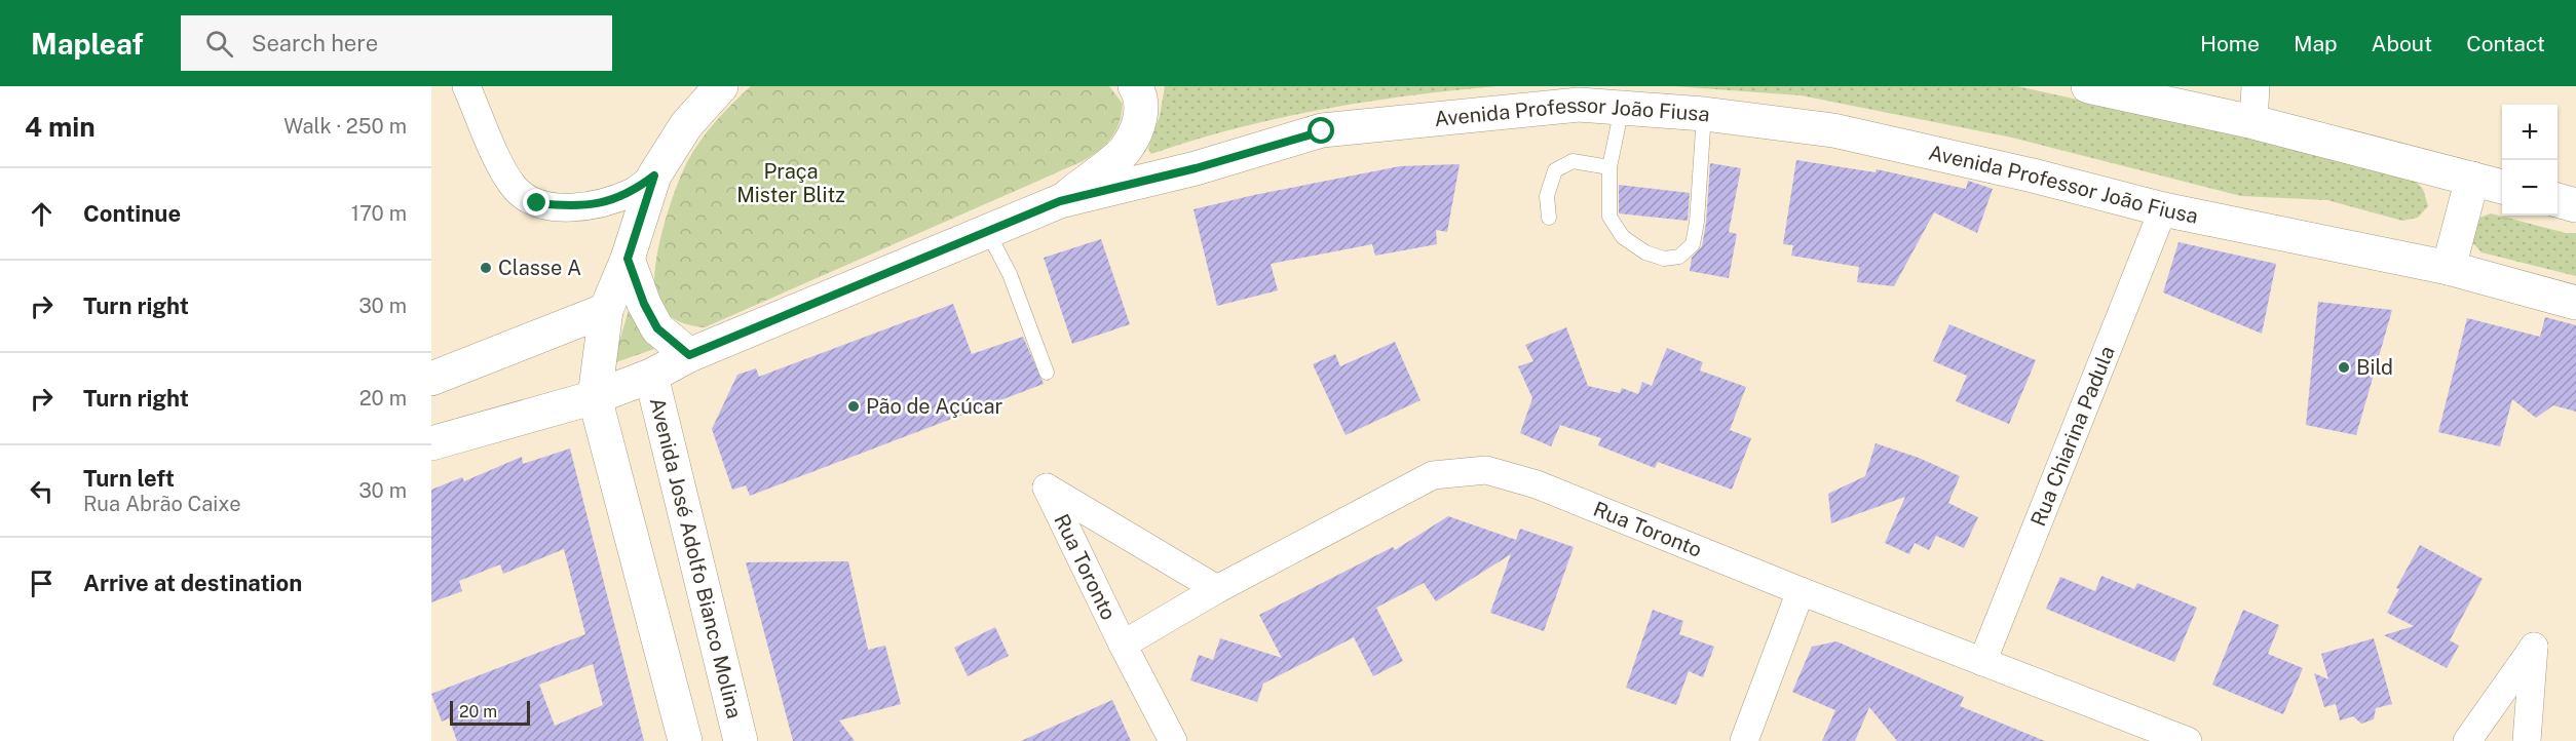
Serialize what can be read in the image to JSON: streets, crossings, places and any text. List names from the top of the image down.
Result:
{
  "streets": {
    "main road": ["Avenida Professor João Fiusa", "Avenida José Adolfo Bianco Molina"],
    "street": ["Rua Chiarina Padula", "Rua Toronto"]
  },
  "crossings": [
    ["Avenida Professor João Fiusa", "Rua Chiarina Padula"],
    ["Avenida Professor João Fiusa", "Avenida José Adolfo Bianco Molina"],
    ["Rua Chiarina Padula", "Rua Toronto"]
  ],
  "parks": ["Praça Mister Blitz"],
  "places": ["Classe A", "Bild", "Pão de Açúcar"],
  "scale_bar": "20 m",
  "page": {
    "header": "Mapleaf",
    "search": "Search here",
    "nav": [
      "Home",
      "Map",
      "About",
      "Contact"
    ],
    "heading": ["4 min", "Walk · 250 m"],
    "map_buttons": ["+", "−"],
    "list": [
      ["Continue", "170 m"],
      ["Turn right", "30 m"],
      ["Turn right", "20 m"],
      ["Turn left", "Rua Abrão Caixe", "30 m"],
      "Arrive at destination"
    ],
    "scale": "20 m"
  }
}
